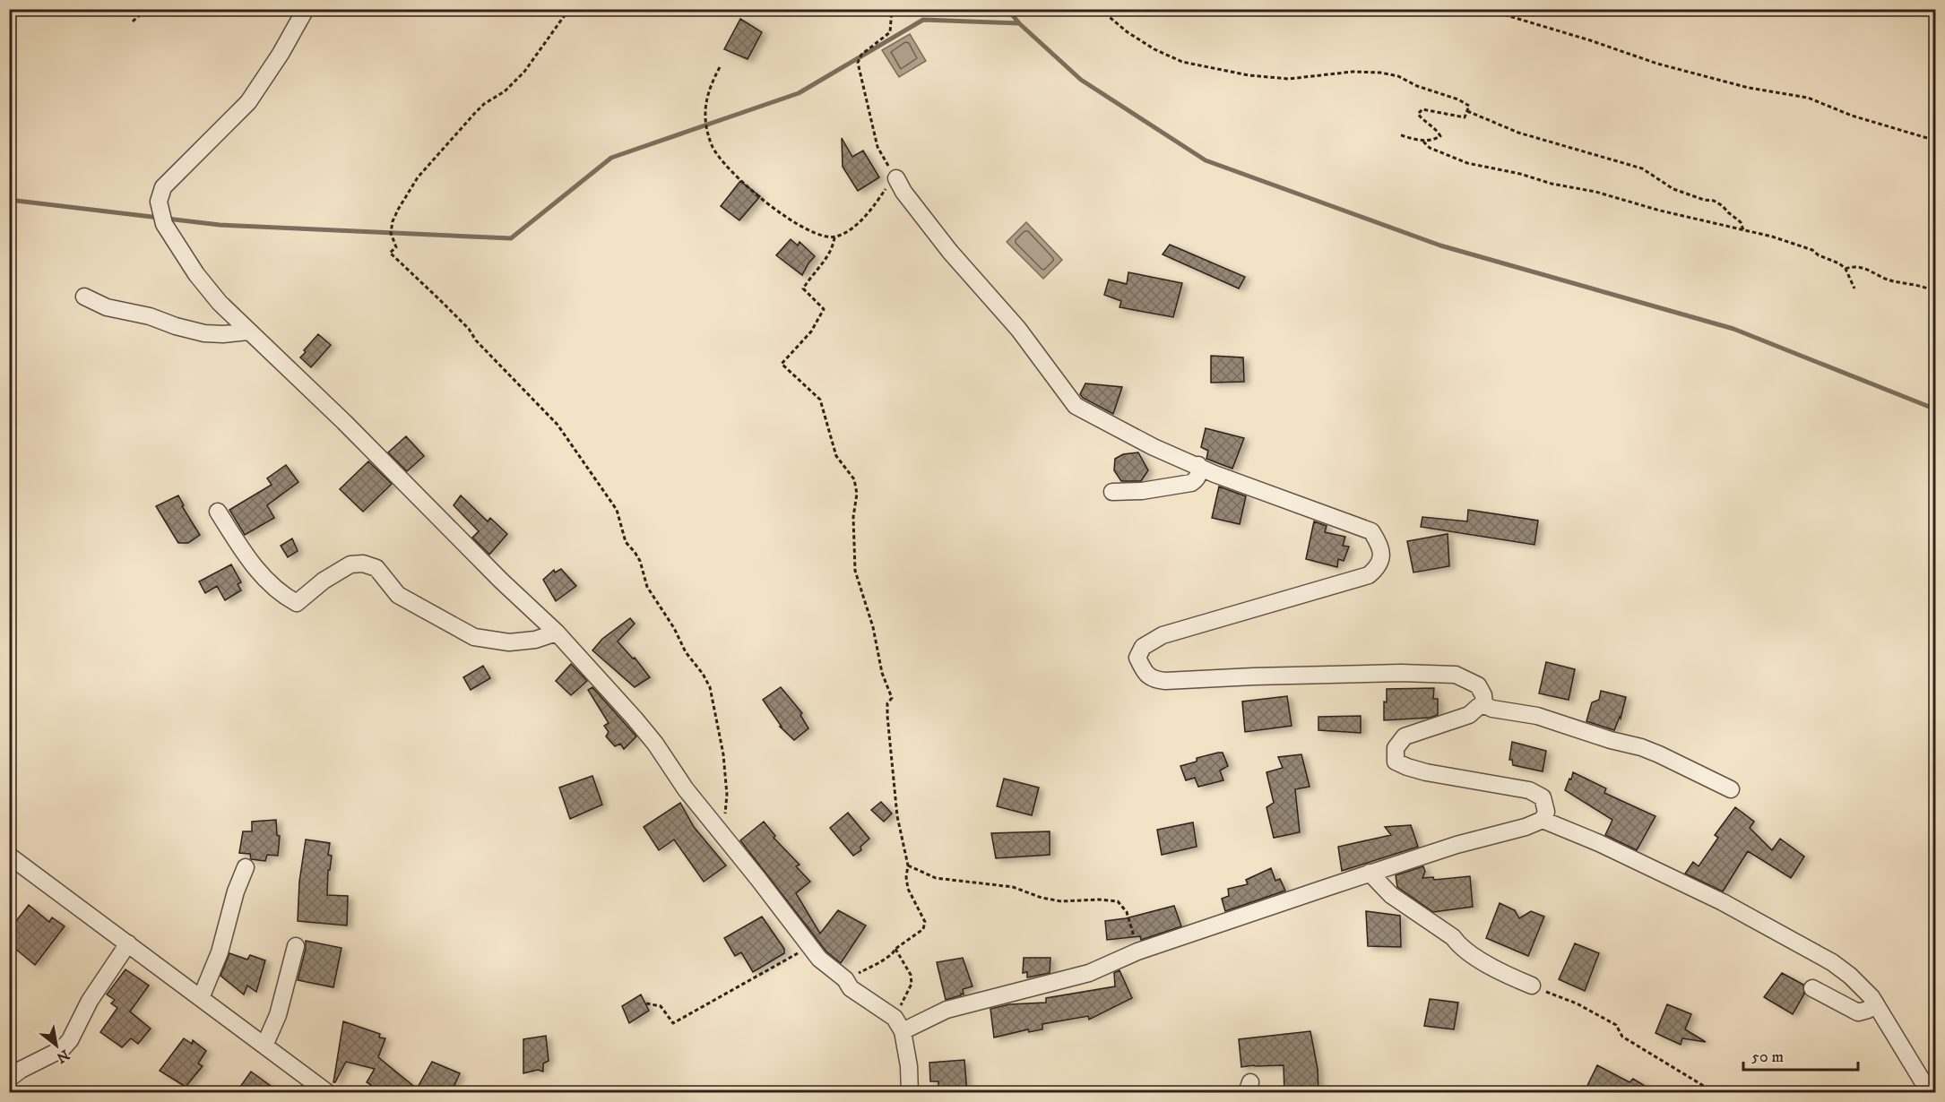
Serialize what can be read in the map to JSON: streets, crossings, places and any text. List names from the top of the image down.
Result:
{
  "scale_bar": "50 m",
  "north": "bottom right"
}
